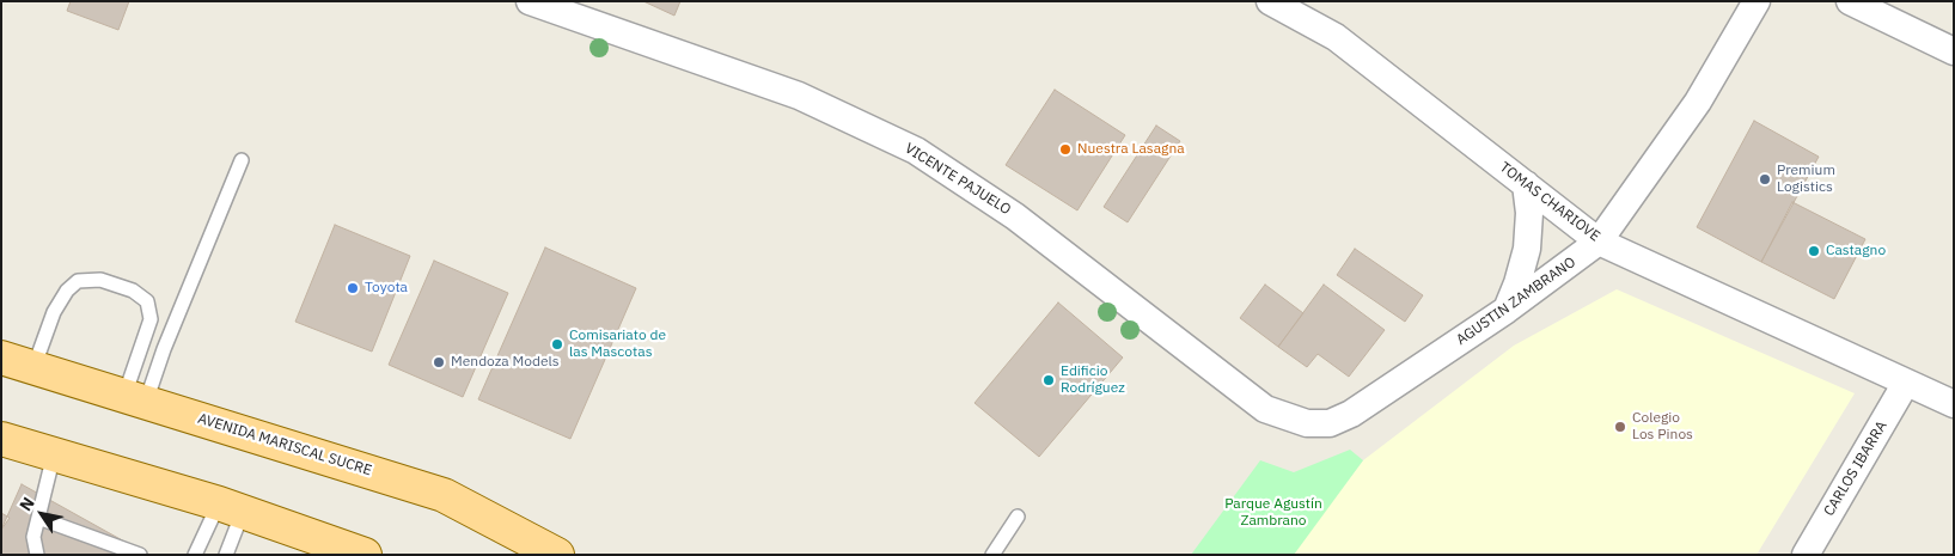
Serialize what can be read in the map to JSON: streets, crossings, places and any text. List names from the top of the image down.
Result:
{
  "streets": {
    "main road": ["AVENIDA MARISCAL SUCRE"],
    "street": [
      "VICENTE PAJUELO",
      "TOMAS CHARIOVE",
      "AGUSTIN ZAMBRANO",
      "CARLOS IBARRA"
    ]
  },
  "crossings": [
    ["VICENTE PAJUELO", "AGUSTIN ZAMBRANO"],
    ["TOMAS CHARIOVE", "AGUSTIN ZAMBRANO"],
    ["TOMAS CHARIOVE", "CARLOS IBARRA"]
  ],
  "parks": ["Parque Agustín Zambrano"],
  "places": [
    "Nuestra Lasagna",
    "Premium Logistics",
    "Castagno",
    "Toyota",
    "Comisariato de las Mascotas",
    "Mendoza Models",
    "Edificio Rodríguez",
    "Colegio Los Pinos"
  ],
  "north": "top left"
}
